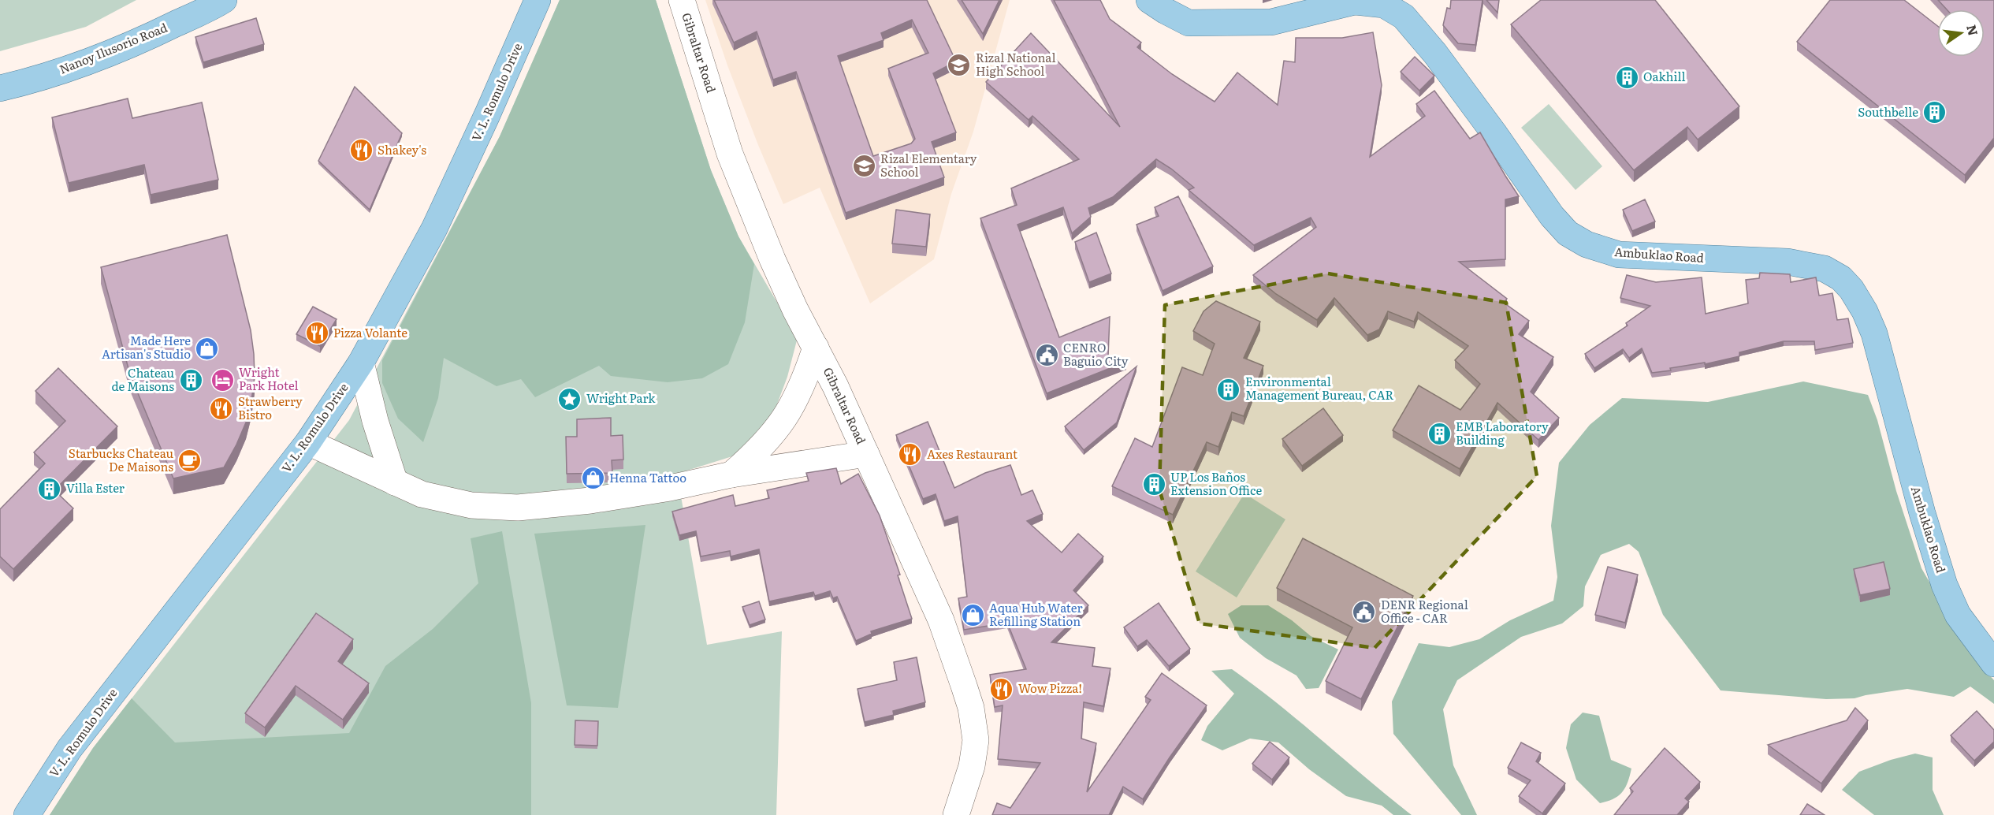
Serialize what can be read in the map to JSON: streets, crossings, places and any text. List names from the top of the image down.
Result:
{
  "streets": {
    "main road": ["Nanoy Ilusorio Road", "V. L. Romulo Drive", "Ambuklao Road"],
    "street": ["Gibraltar Road"]
  },
  "places": {
    "school or university": ["Rizal National High School", "Rizal Elementary School"],
    "building": [
      "Oakhill",
      "Southbelle",
      "Chateau de Maisons",
      "Environmental Management Bureau, CAR",
      "EMB Laboratory Building",
      "UP Los Baños Extension Office",
      "Villa Ester"
    ],
    "restaurant": [
      "Shakey's",
      "Pizza Volante",
      "Strawberry Bistro",
      "Axes Restaurant",
      "Wow Pizza!"
    ],
    "shop": ["Made Here Artisan's Studio", "Henna Tattoo", "Aqua Hub Water Refilling Station"],
    "public building": ["CENRO Baguio City", "DENR Regional Office - CAR"],
    "hotel": ["Wright Park Hotel"],
    "place": ["Wright Park"],
    "cafe": ["Starbucks Chateau De Maisons"]
  },
  "north": "right"
}
